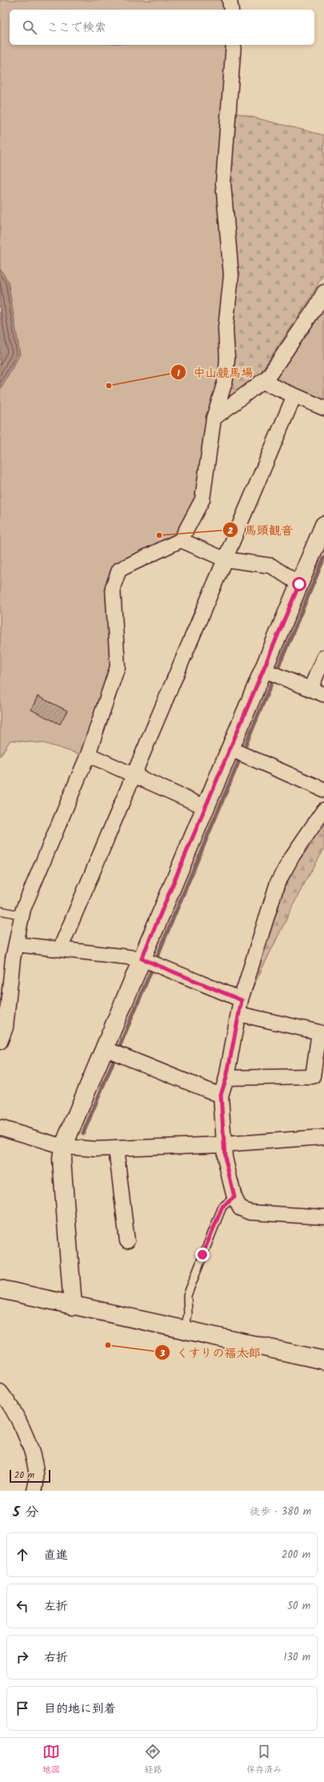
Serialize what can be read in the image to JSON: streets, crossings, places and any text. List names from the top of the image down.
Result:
{
  "places": ["中山競馬場", "馬頭観音", "くすりの福太郎"],
  "scale_bar": "20 m",
  "page": {
    "search": "ここで検索",
    "scale": "20 m",
    "heading": ["5 分", "徒歩 · 380 m"],
    "list": [
      ["直進", "200 m"],
      ["左折", "50 m"],
      ["右折", "130 m"],
      "目的地に到着"
    ],
    "nav": ["地図", "経路", "保存済み"]
  }
}
